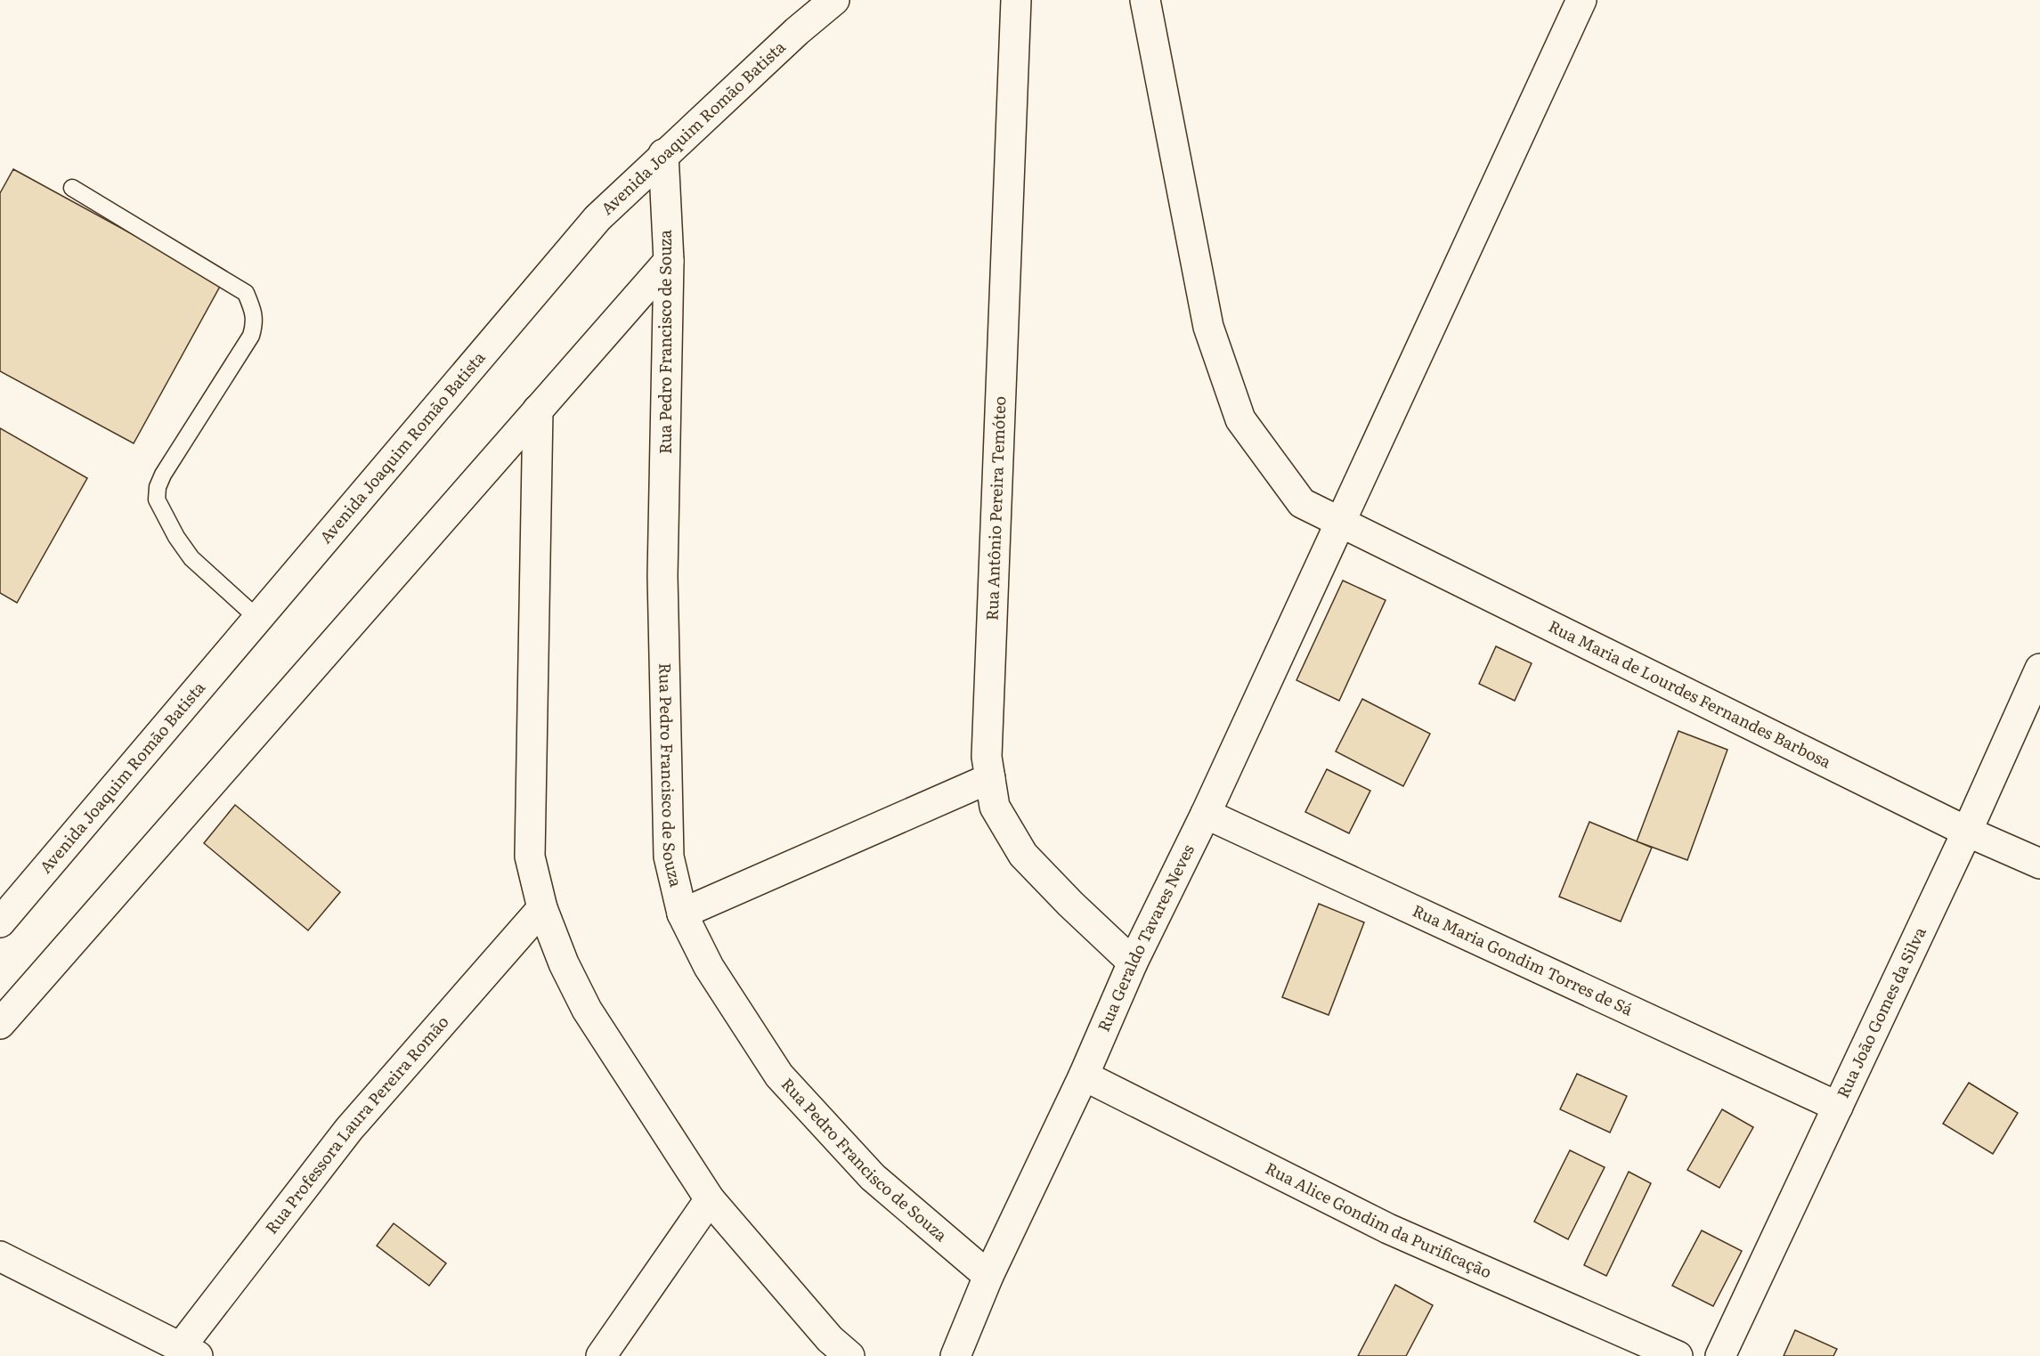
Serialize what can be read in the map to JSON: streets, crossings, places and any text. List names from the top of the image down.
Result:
{
  "streets": {
    "main road": [
      "Avenida Joaquim Romão Batista",
      "Rua Pedro Francisco de Souza",
      "Rua Antônio Pereira Temóteo",
      "Rua Maria de Lourdes Fernandes Barbosa",
      "Rua Geraldo Tavares Neves",
      "Rua Maria Gondim Torres de Sá",
      "Rua João Gomes da Silva",
      "Rua Professora Laura Pereira Romão",
      "Rua Alice Gondim da Purificação"
    ]
  },
  "crossings": [
    ["Avenida Joaquim Romão Batista", "Rua Pedro Francisco de Souza"],
    ["Rua Pedro Francisco de Souza", "Rua Geraldo Tavares Neves"],
    ["Rua Antônio Pereira Temóteo", "Rua Geraldo Tavares Neves"],
    ["Rua Maria de Lourdes Fernandes Barbosa", "Rua Geraldo Tavares Neves"],
    ["Rua Maria de Lourdes Fernandes Barbosa", "Rua João Gomes da Silva"],
    ["Rua Geraldo Tavares Neves", "Rua Maria Gondim Torres de Sá"],
    ["Rua Geraldo Tavares Neves", "Rua Alice Gondim da Purificação"],
    ["Rua Maria Gondim Torres de Sá", "Rua João Gomes da Silva"]
  ]
}
